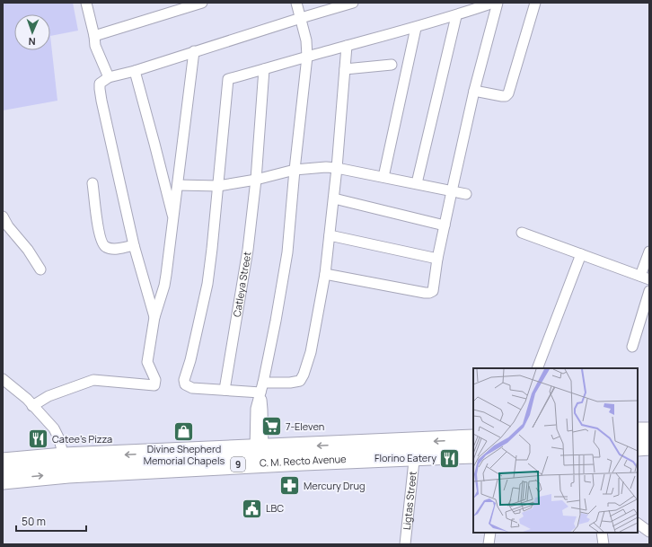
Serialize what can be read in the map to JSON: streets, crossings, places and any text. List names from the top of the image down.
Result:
{
  "streets": {
    "highway": ["C. M. Recto Avenue", "9"],
    "street": ["Catleya Street", "Ligtas Street"]
  },
  "crossings": [
    ["C. M. Recto Avenue", "Ligtas Street"]
  ],
  "places": {
    "supermarket": ["7-Eleven"],
    "shop": ["Divine Shepherd Memorial Chapels"],
    "restaurant": ["Catee's Pizza", "Florino Eatery"],
    "pharmacy": ["Mercury Drug"],
    "public building": ["LBC"]
  },
  "scale_bar": "50 m",
  "north": "bottom"
}
